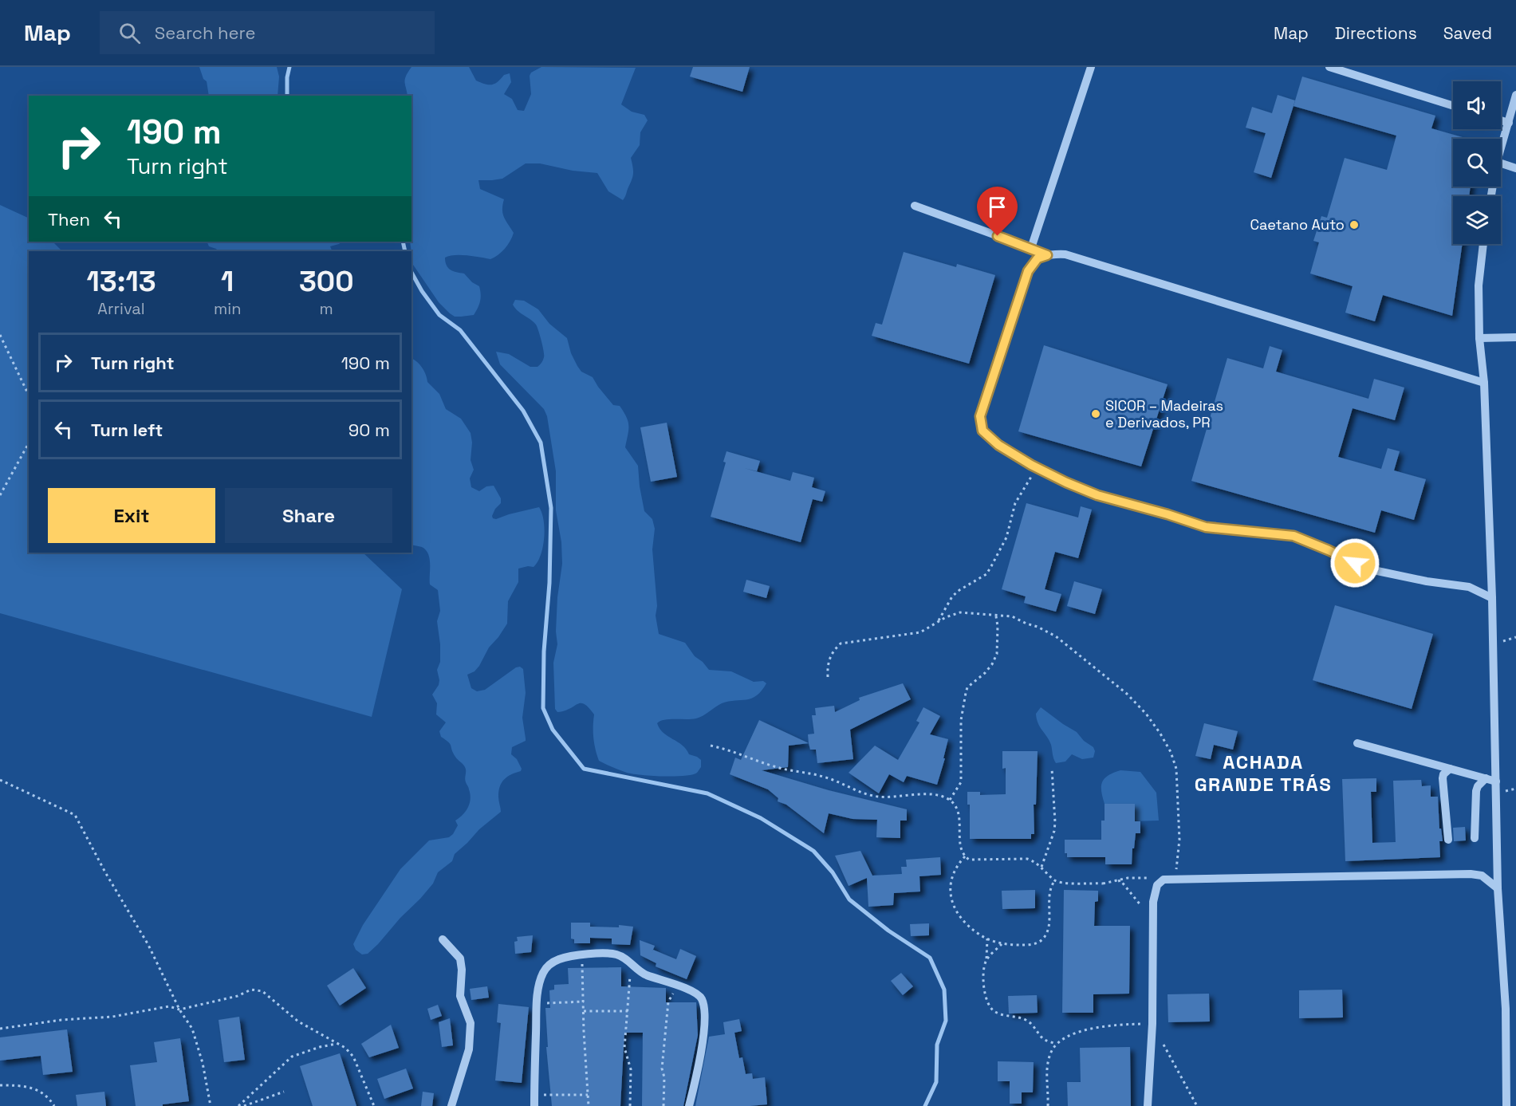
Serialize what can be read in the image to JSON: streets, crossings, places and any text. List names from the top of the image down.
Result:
{
  "districts": ["ACHADA GRANDE TRÁS"],
  "places": ["Caetano Auto", "SICOR – Madeiras e Derivados, PR"],
  "page": {
    "header": "Map",
    "search": "Search here",
    "nav": ["Map", "Directions", "Saved"],
    "turn": ["190 m", "Turn right"],
    "then": "Then",
    "eta": [
      "13:13",
      "Arrival",
      "1",
      "min",
      "300",
      "m"
    ],
    "list": [
      {
        "name": "Turn right",
        "value": "190 m"
      },
      {
        "name": "Turn left",
        "value": "90 m"
      }
    ],
    "buttons": ["Exit", "Share"]
  }
}
